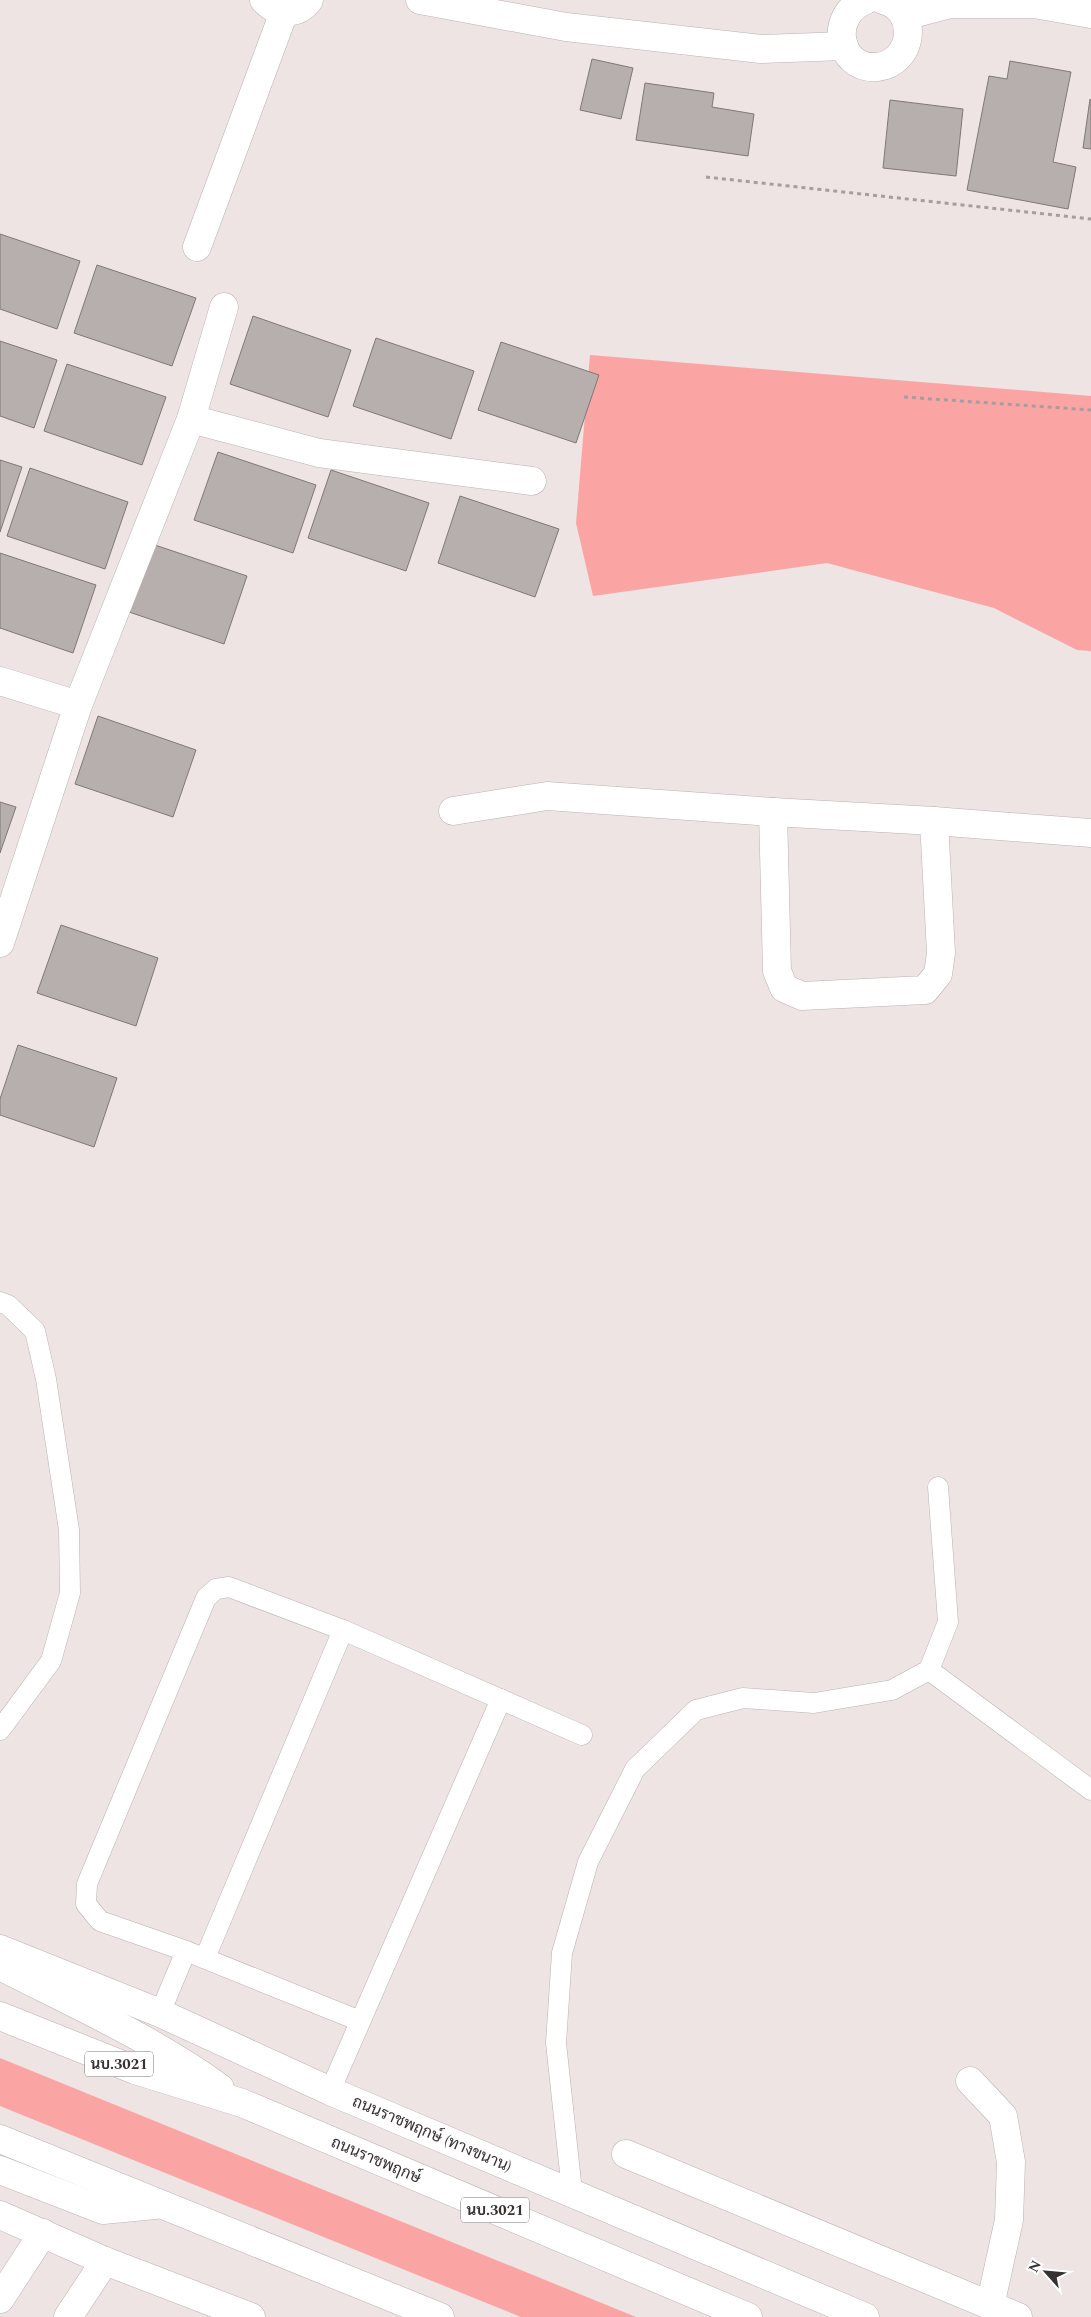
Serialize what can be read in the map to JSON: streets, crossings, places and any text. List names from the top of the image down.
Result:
{
  "streets": {
    "street": ["นบ.3021", "ถนนราชพฤกษ์ (ทางขนาน)", "ถนนราชพฤกษ์"]
  },
  "north": "top left"
}
